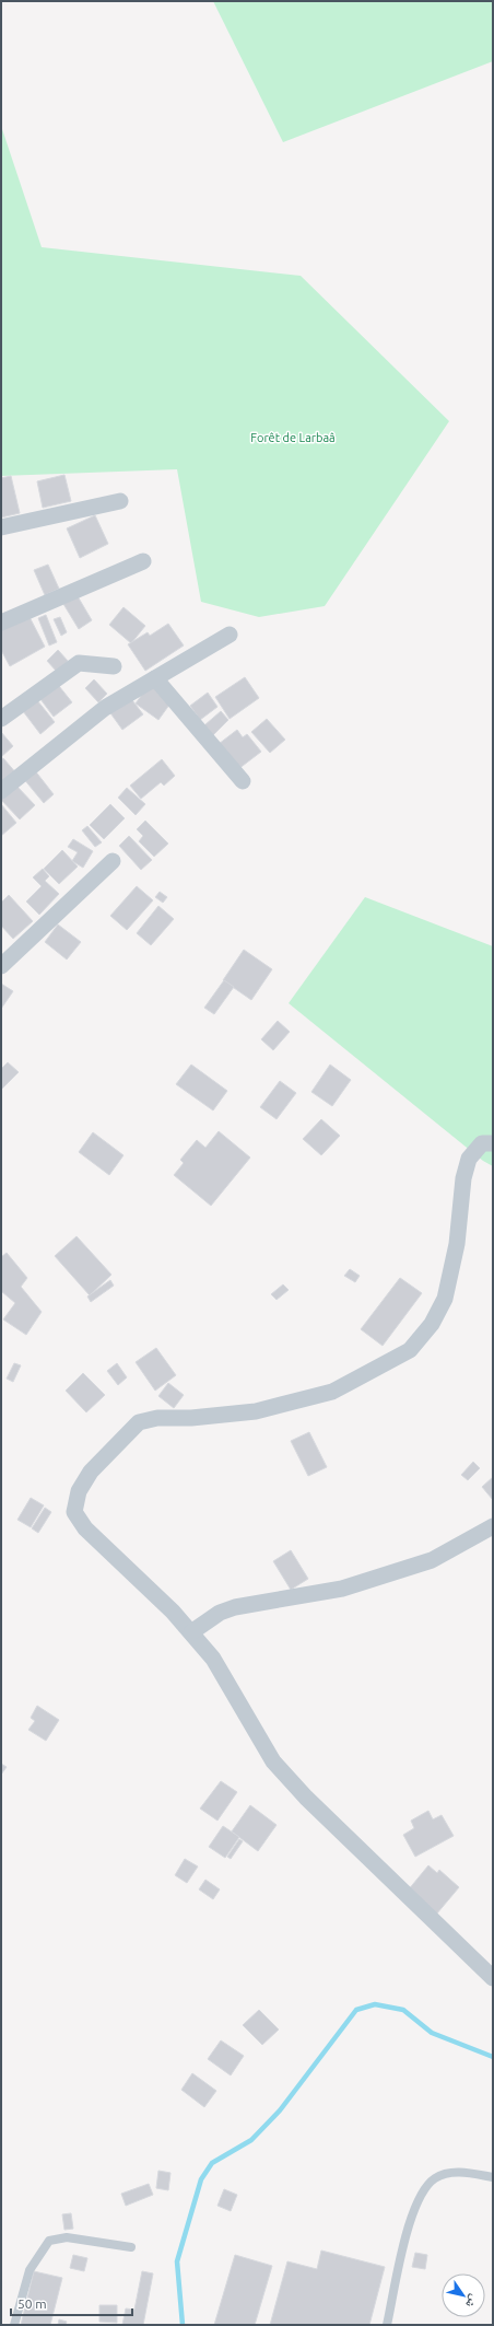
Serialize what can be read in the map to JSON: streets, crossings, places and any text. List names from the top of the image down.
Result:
{
  "parks": ["Forêt de Larbaâ"],
  "scale_bar": "50 m",
  "north": "bottom right"
}
